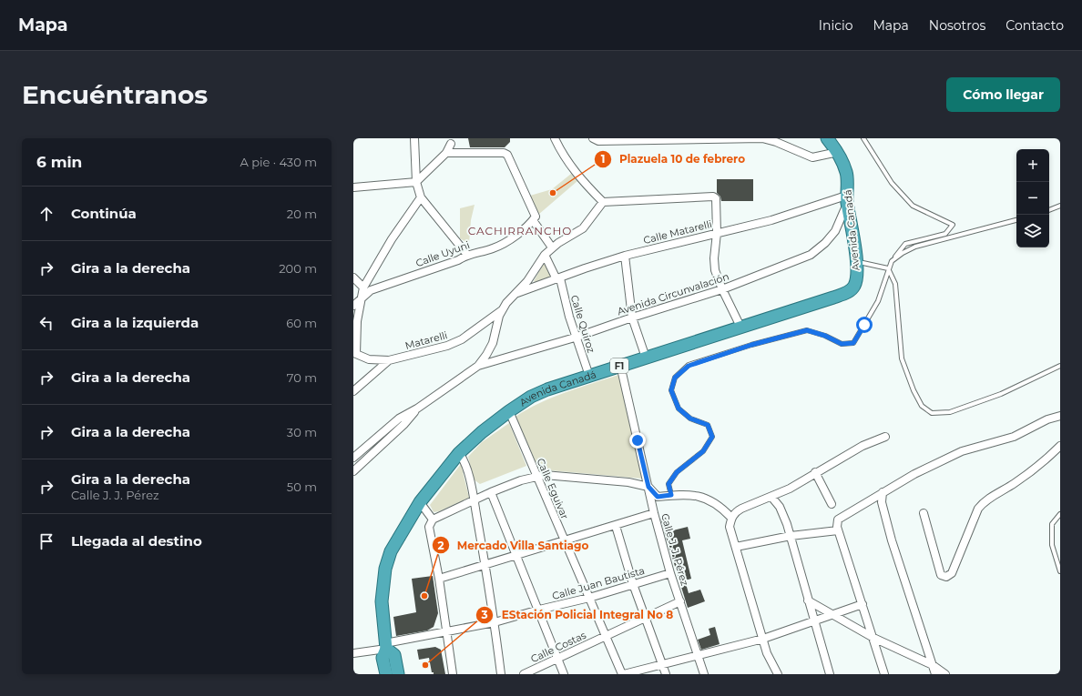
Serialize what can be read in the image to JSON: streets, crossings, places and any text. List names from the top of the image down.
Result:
{
  "streets": {
    "highway": ["Avenida Canadá", "F1"],
    "street": [
      "Calle Matarelli",
      "Calle Uyuni",
      "Avenida Circunvalación",
      "Calle Quiroz",
      "Matarelli",
      "Calle Eguivar",
      "Calle J. J. Pérez",
      "Calle Juan Bautista",
      "Calle Costas"
    ]
  },
  "crossings": [
    ["Avenida Canadá", "Calle Matarelli"],
    ["Avenida Canadá", "Avenida Circunvalación"],
    ["Avenida Canadá", "Calle Quiroz"],
    ["Avenida Canadá", "Calle Eguivar"],
    ["Avenida Canadá", "Calle J. J. Pérez"],
    ["Avenida Canadá", "Calle Juan Bautista"],
    ["Calle Matarelli", "Avenida Circunvalación"],
    ["Calle Matarelli", "Calle Quiroz"],
    ["Avenida Circunvalación", "Calle Quiroz"],
    ["Calle Eguivar", "Calle Juan Bautista"],
    ["Calle Eguivar", "Calle Costas"],
    ["Calle J. J. Pérez", "Calle Juan Bautista"],
    ["Calle J. J. Pérez", "Calle Costas"]
  ],
  "districts": ["CACHIRRANCHO"],
  "places": ["Plazuela 10 de febrero", "Mercado Villa Santiago", "EStación Policial Integral No 8"],
  "page": {
    "header": "Mapa",
    "nav": [
      "Inicio",
      "Mapa",
      "Nosotros",
      "Contacto"
    ],
    "buttons": "Cómo llegar",
    "title": "Encuéntranos",
    "heading": ["6 min", "A pie · 430 m"],
    "map_buttons": ["+", "−"],
    "list": [
      ["Continúa", "20 m"],
      ["Gira a la derecha", "200 m"],
      ["Gira a la izquierda", "60 m"],
      ["Gira a la derecha", "70 m"],
      ["Gira a la derecha", "30 m"],
      ["Gira a la derecha", "Calle J. J. Pérez", "50 m"],
      "Llegada al destino"
    ]
  }
}
